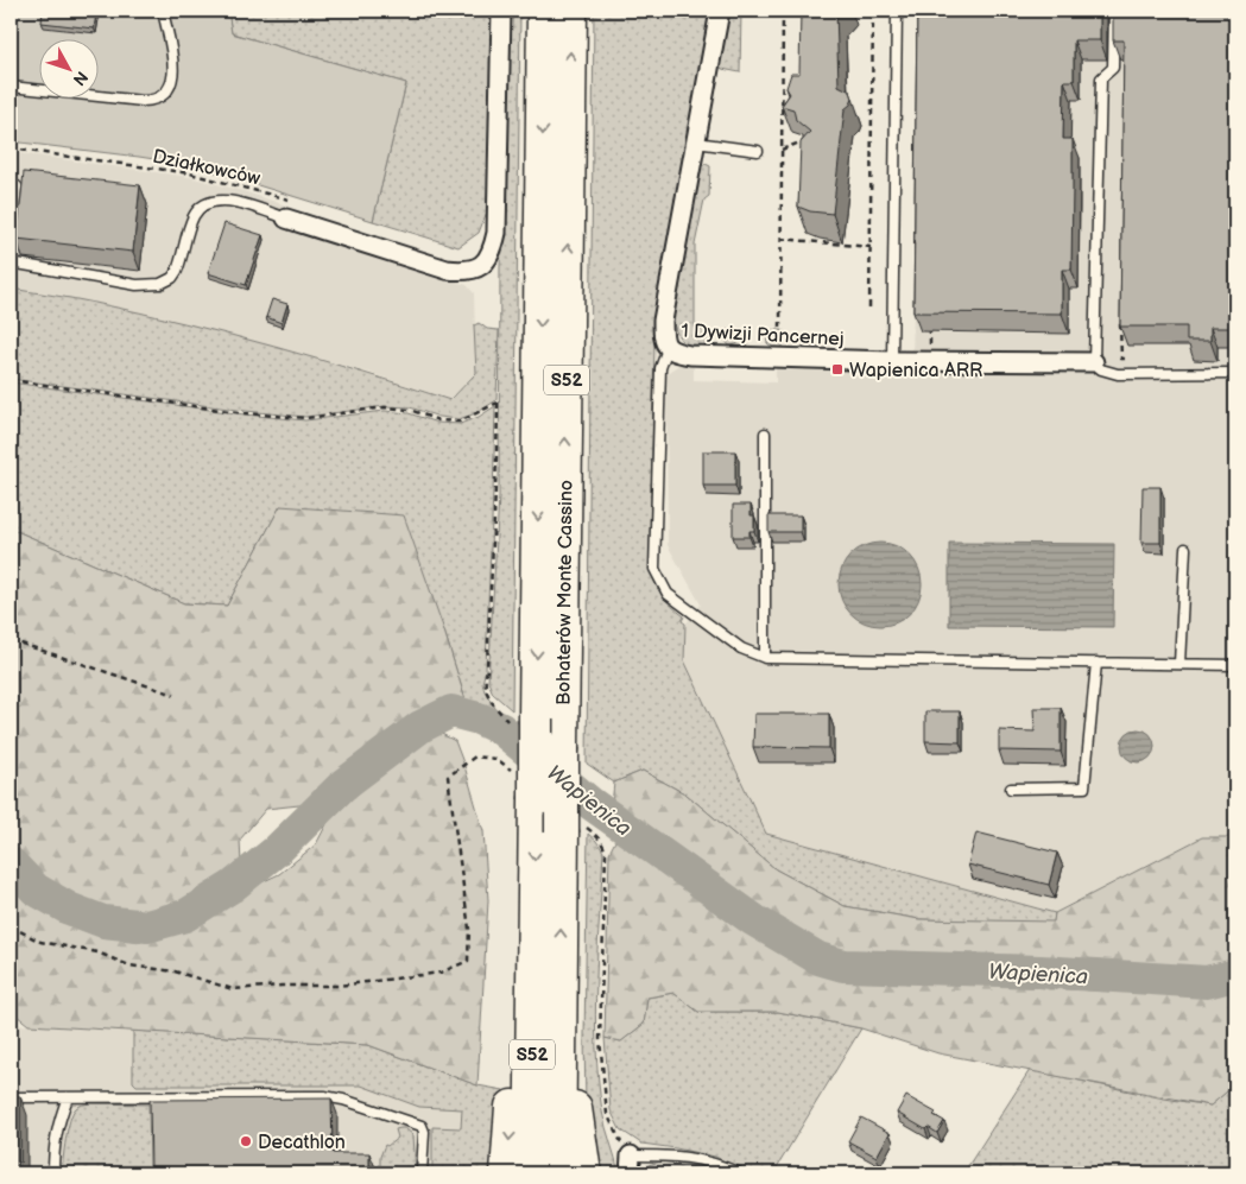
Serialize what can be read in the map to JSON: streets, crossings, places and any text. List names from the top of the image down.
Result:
{
  "streets": {
    "highway": ["S52", "Bohaterów Monte Cassino"],
    "street": ["1 Dywizji Pancernej"],
    "path": ["Działkowców"]
  },
  "water": ["Wapienica"],
  "places": {
    "transit": ["Wapienica ARR"],
    "other": ["Decathlon"]
  },
  "north": "bottom right"
}
